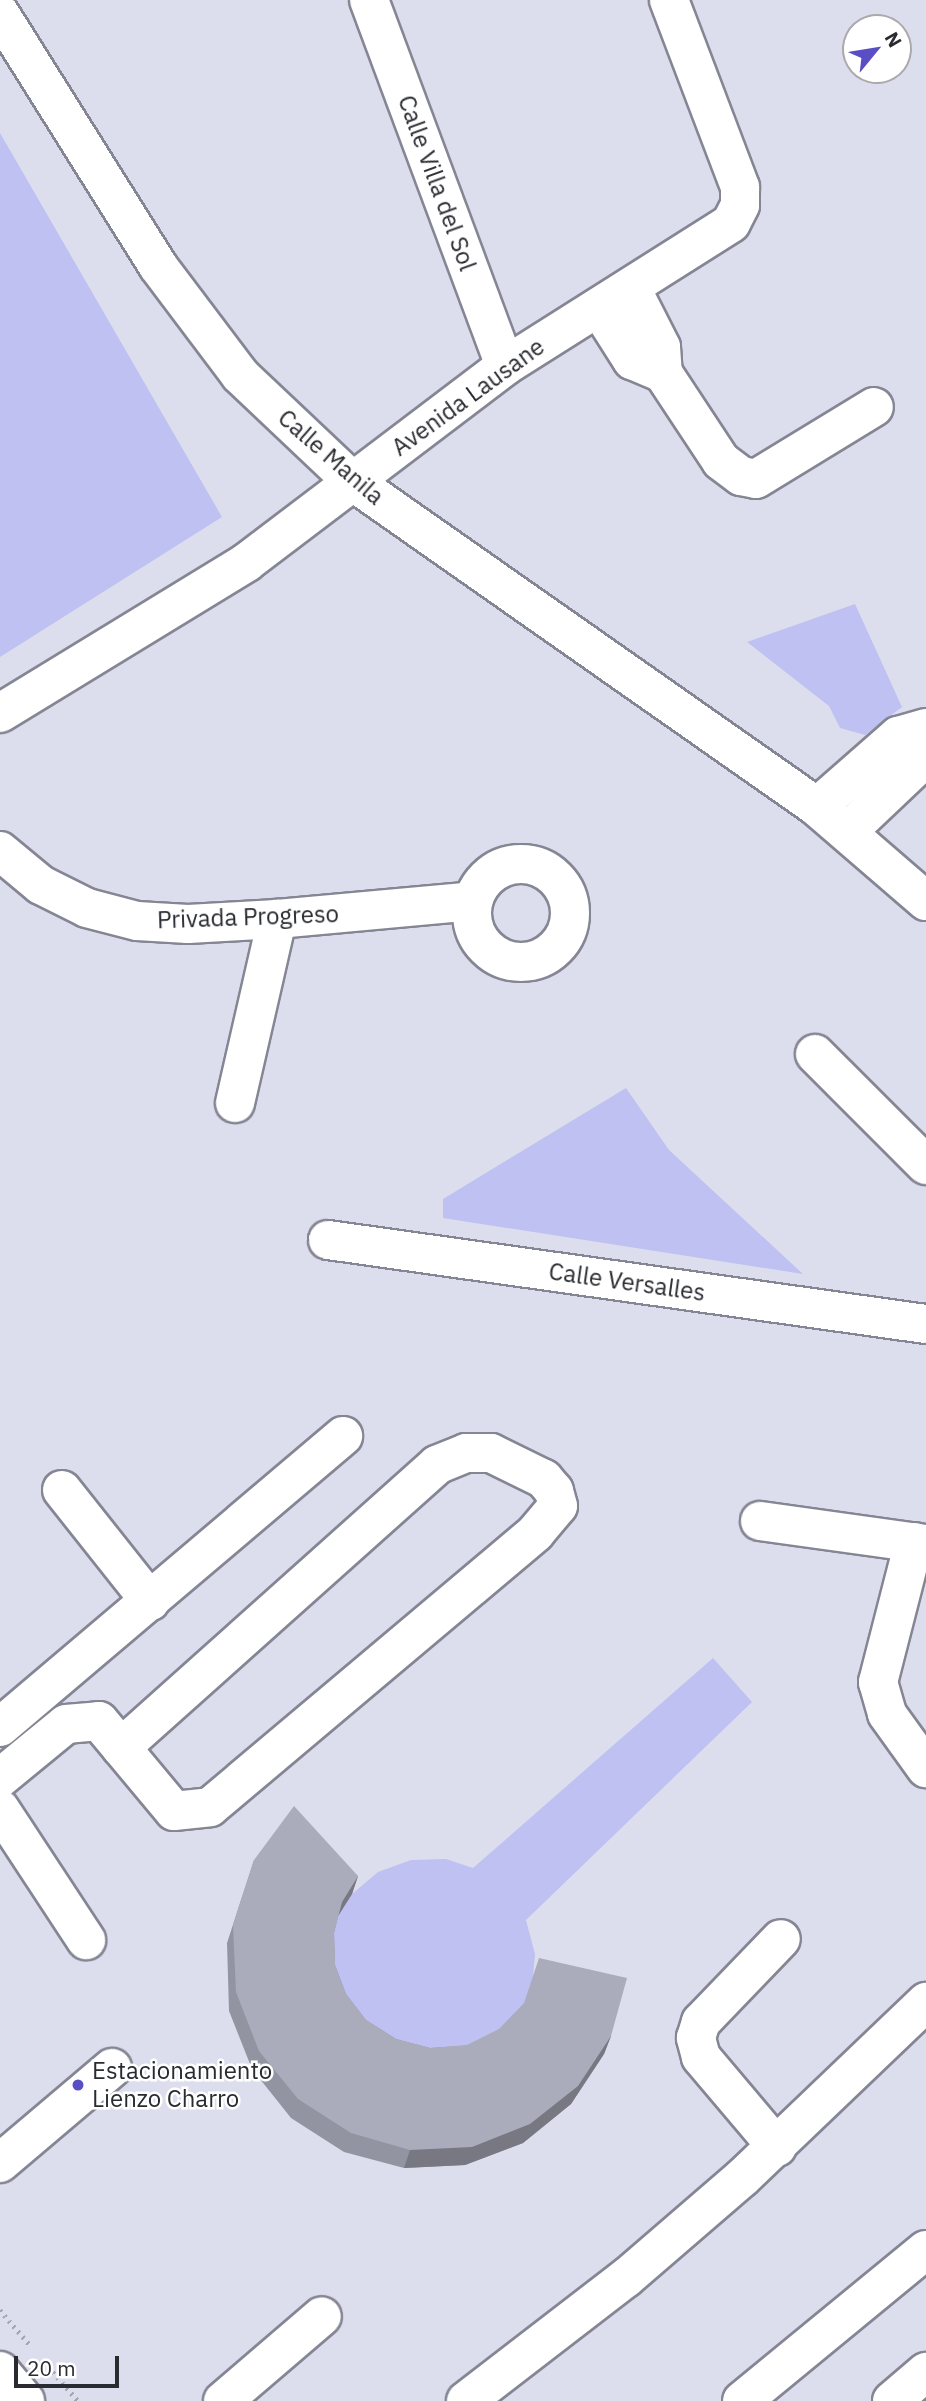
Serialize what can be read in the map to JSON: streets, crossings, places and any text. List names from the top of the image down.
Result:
{
  "streets": {
    "street": [
      "Calle Villa del Sol",
      "Avenida Lausane",
      "Calle Manila",
      "Privada Progreso",
      "Calle Versalles"
    ]
  },
  "crossings": [
    ["Calle Villa del Sol", "Avenida Lausane"],
    ["Avenida Lausane", "Calle Manila"]
  ],
  "places": ["Estacionamiento Lienzo Charro"],
  "scale_bar": "20 m",
  "north": "top right"
}
